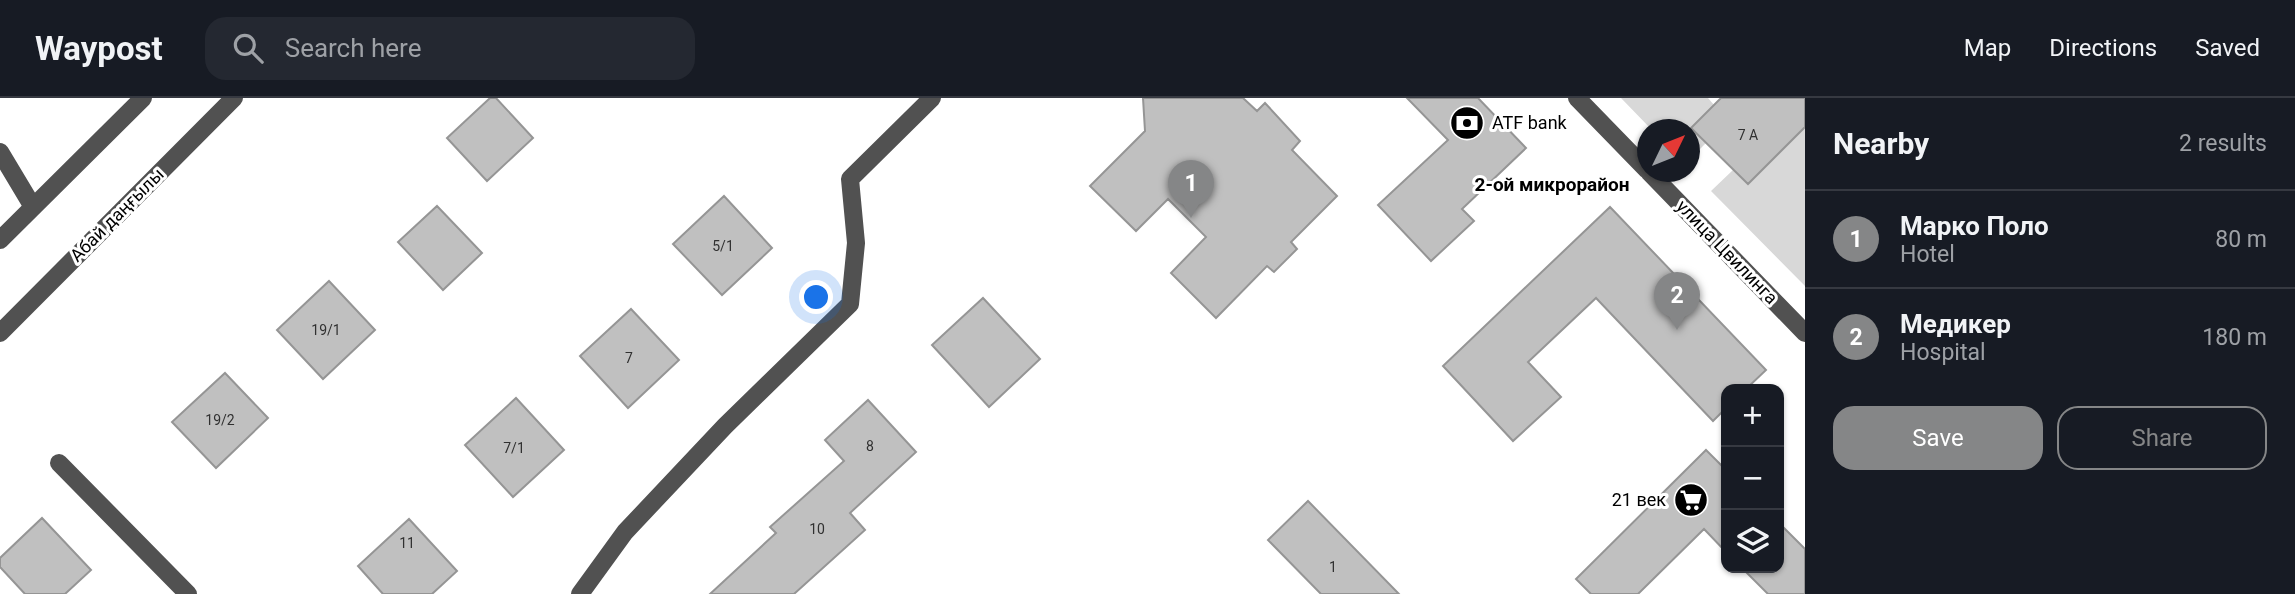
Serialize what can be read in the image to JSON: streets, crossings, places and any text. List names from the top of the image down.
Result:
{
  "streets": {
    "street": ["Абай даңғылы", "улица Цвилинга"]
  },
  "districts": ["2-ой микрорайон"],
  "places": {
    "bank": ["ATF bank"],
    "supermarket": ["21 век"]
  },
  "house_numbers": [
    "7 А",
    "5/1",
    "19/1",
    "7",
    "19/2",
    "8",
    "7/1",
    "10",
    "11",
    "1"
  ],
  "north": "top right",
  "page": {
    "header": "Waypost",
    "search": "Search here",
    "nav": ["Map", "Directions", "Saved"],
    "heading": ["Nearby", "2 results"],
    "pins": ["1", "2"],
    "list": [
      {
        "mark": "1",
        "name": "Марко Поло",
        "note": "Hotel",
        "value": "80 m"
      },
      {
        "mark": "2",
        "name": "Медикер",
        "note": "Hospital",
        "value": "180 m"
      }
    ],
    "map_buttons": ["+", "−"],
    "buttons": ["Save", "Share"]
  }
}
